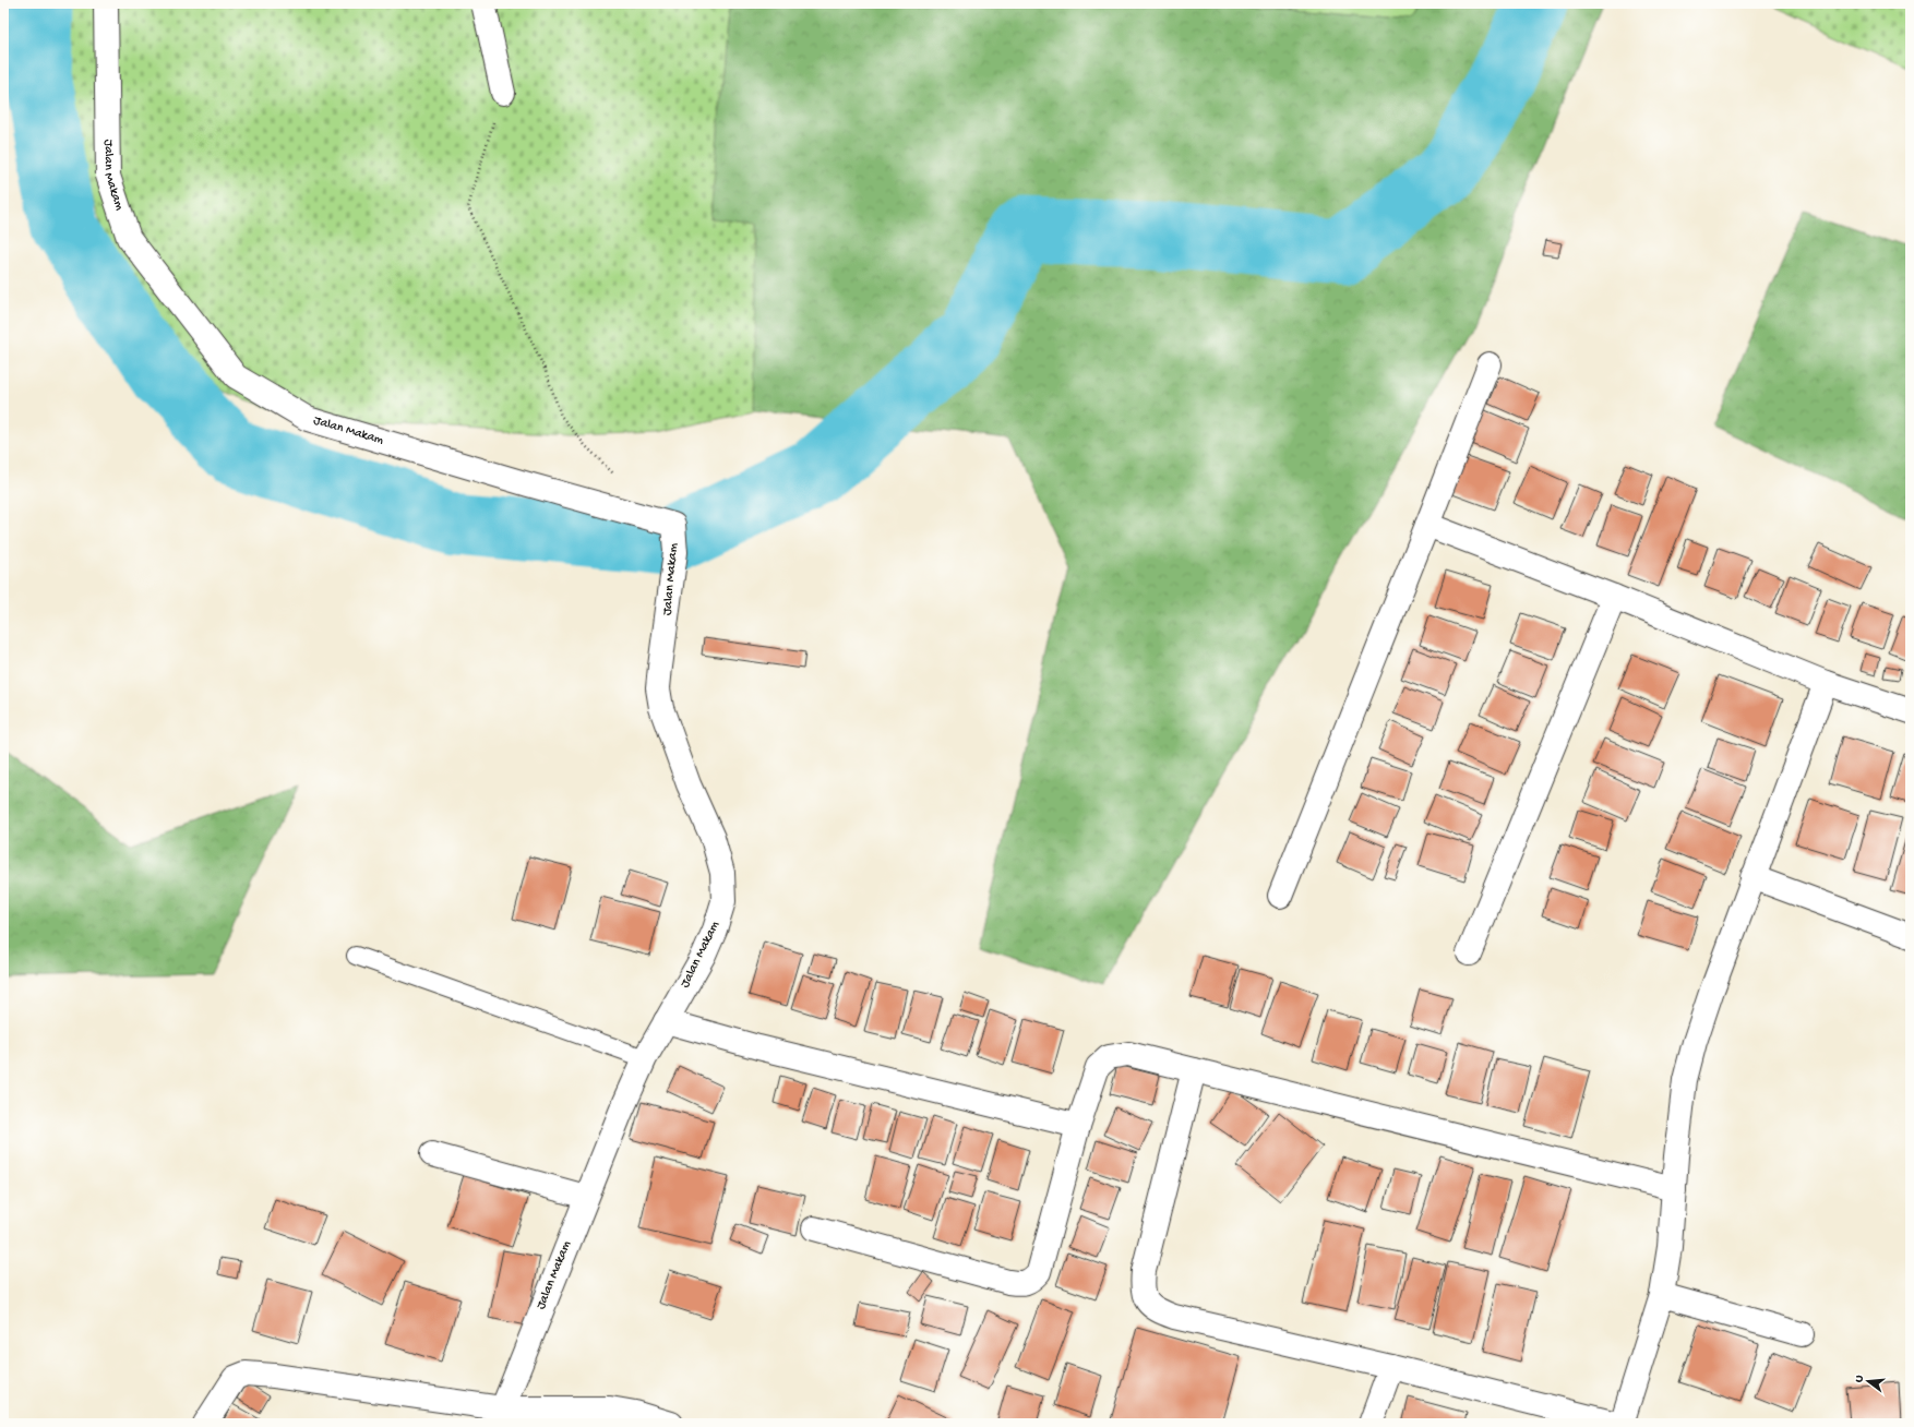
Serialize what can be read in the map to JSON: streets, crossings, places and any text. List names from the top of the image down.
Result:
{
  "streets": {
    "street": ["Jalan Makam"]
  },
  "north": "left"
}
